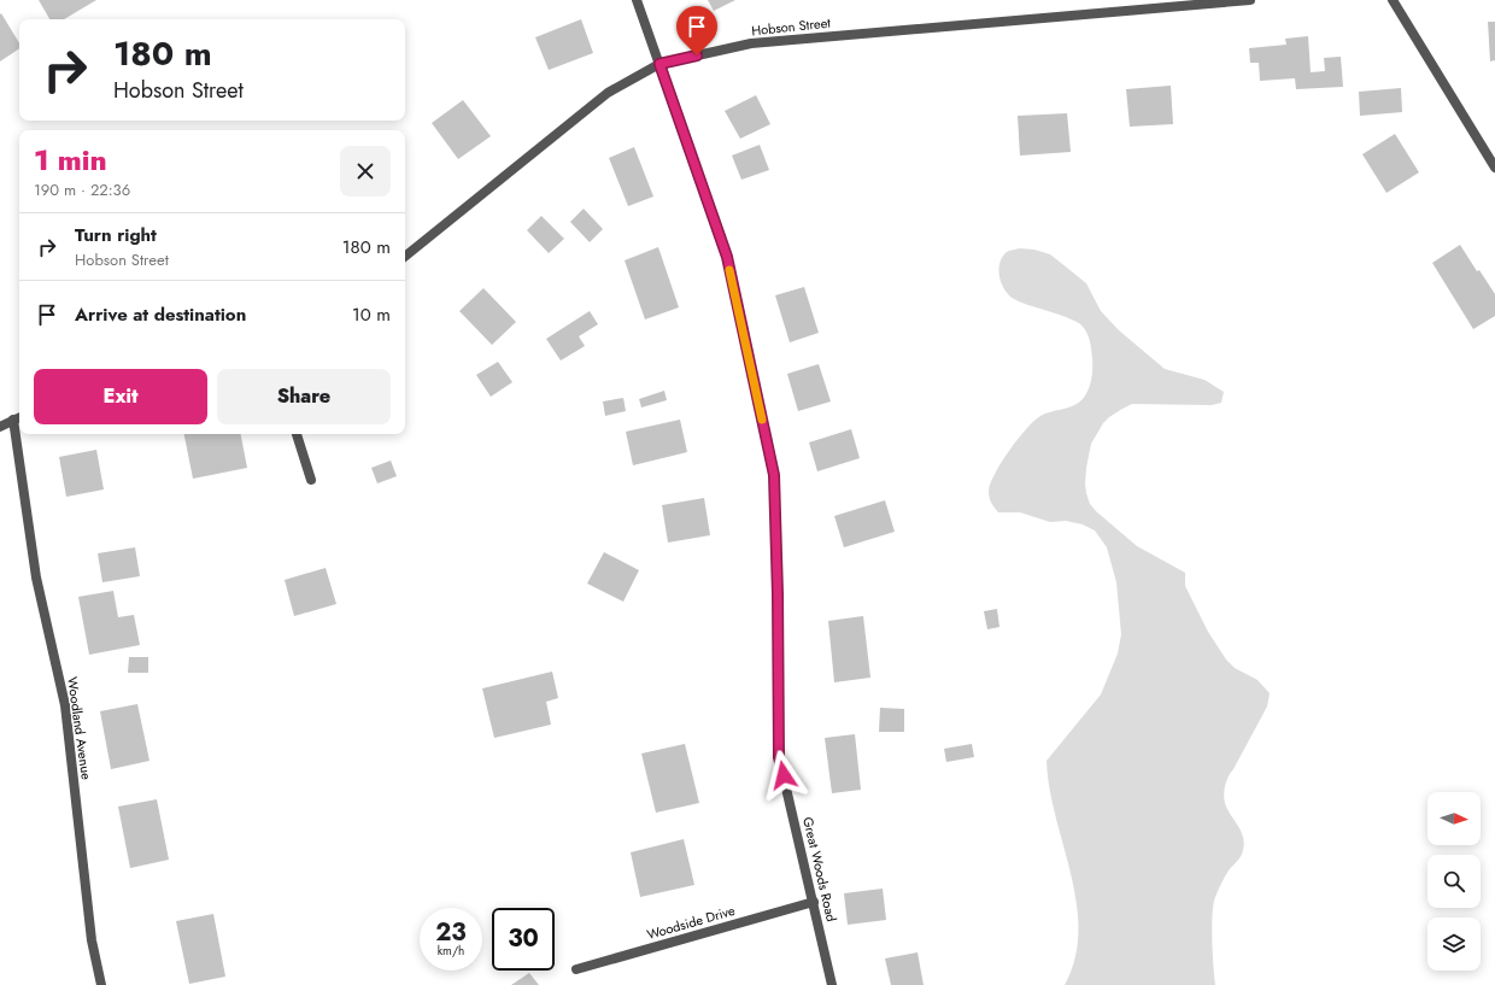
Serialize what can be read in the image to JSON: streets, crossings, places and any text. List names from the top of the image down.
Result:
{
  "streets": {
    "street": [
      "Hobson Street",
      "Woodland Avenue",
      "Great Woods Road",
      "Woodside Drive"
    ]
  },
  "crossings": [
    ["Hobson Street", "Great Woods Road"],
    ["Great Woods Road", "Woodside Drive"]
  ],
  "north": "right",
  "page": {
    "turn": ["180 m", "Hobson Street"],
    "heading": ["1 min", "190 m · 22:36"],
    "list": [
      {
        "name": "Turn right",
        "note": "Hobson Street",
        "value": "180 m"
      },
      {
        "name": "Arrive at destination",
        "value": "10 m"
      }
    ],
    "buttons": ["Exit", "Share"],
    "speed": "23 km/h",
    "limit": "30"
  }
}
